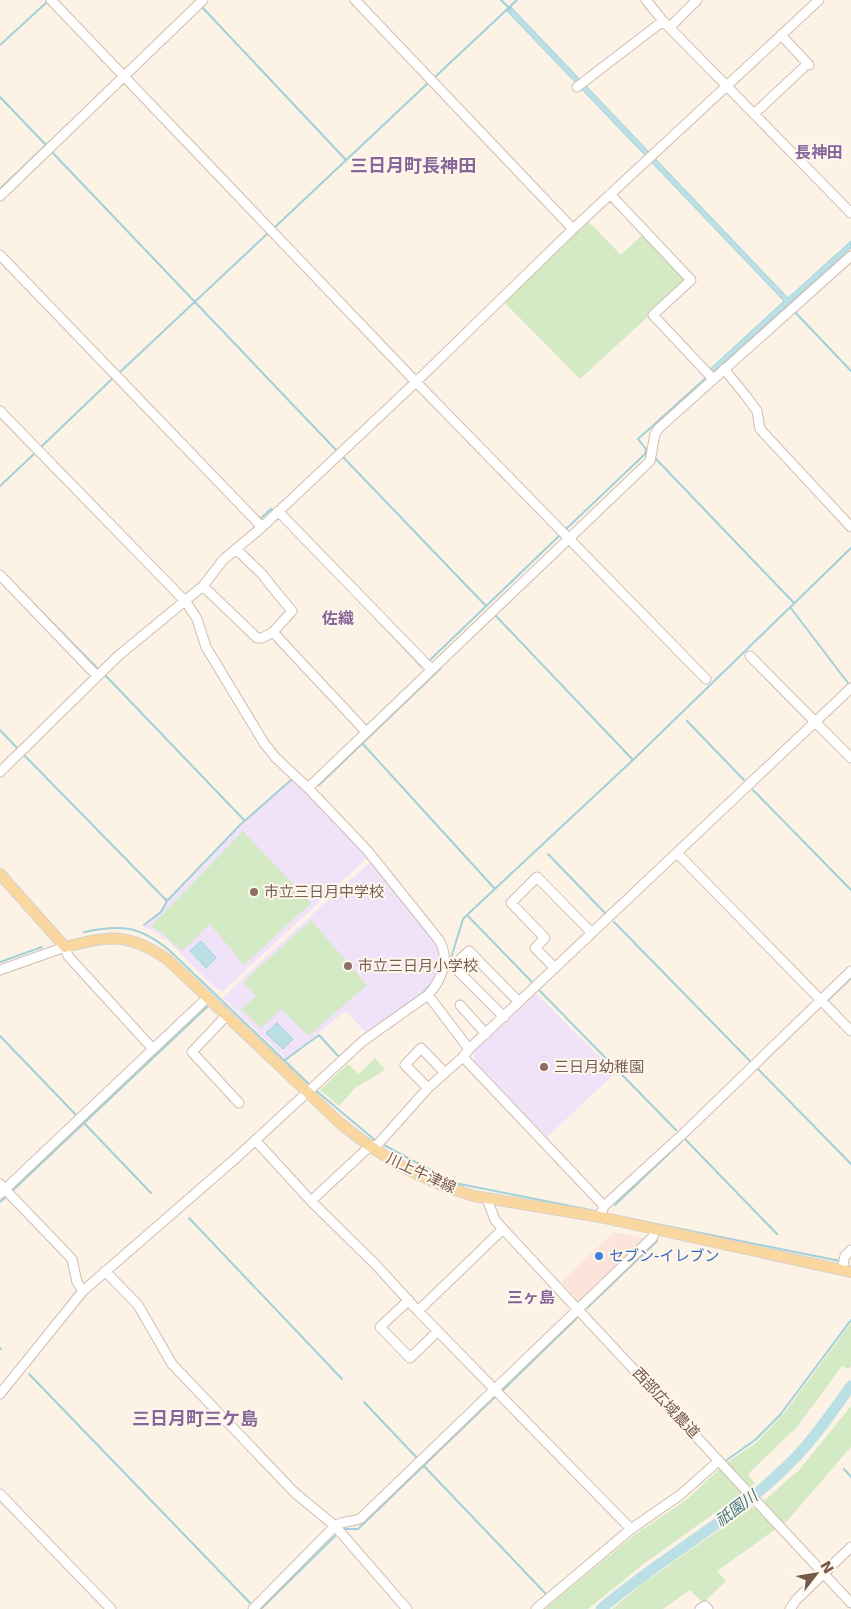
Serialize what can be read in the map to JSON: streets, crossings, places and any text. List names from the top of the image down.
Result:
{
  "streets": {
    "main road": ["川上牛津線"],
    "street": ["西部広域農道"]
  },
  "crossings": [
    ["川上牛津線", "西部広域農道"]
  ],
  "districts": [
    "長神田",
    "三日月町長神田",
    "佐織",
    "三ヶ島",
    "三日月町三ケ島"
  ],
  "water": ["祇園川"],
  "places": [
    "市立三日月中学校",
    "市立三日月小学校",
    "三日月幼稚園",
    "セブン-イレブン"
  ],
  "north": "top right"
}
